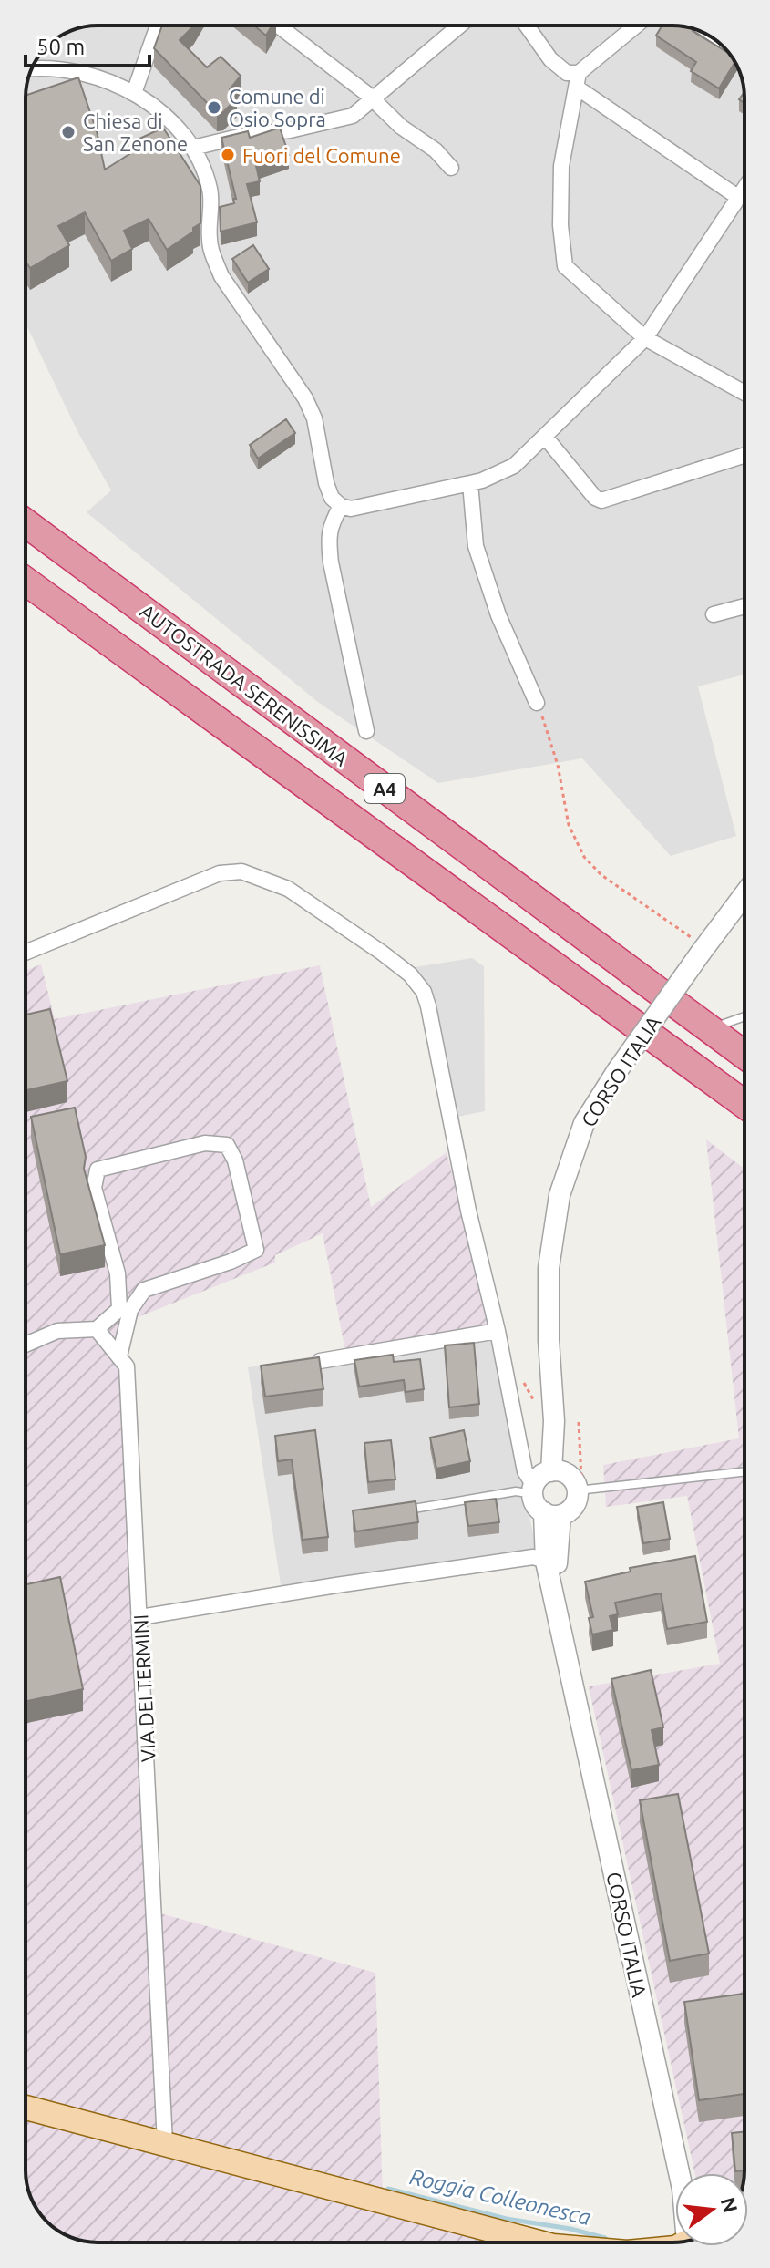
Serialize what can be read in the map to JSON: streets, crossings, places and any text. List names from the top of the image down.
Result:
{
  "streets": {
    "highway": ["AUTOSTRADA SERENISSIMA", "A4"],
    "street": ["CORSO ITALIA", "VIA DEI TERMINI"]
  },
  "water": ["Roggia Colleonesca"],
  "places": ["Comune di Osio Sopra", "Chiesa di San Zenone", "Fuori del Comune"],
  "scale_bar": "50 m",
  "north": "right"
}
